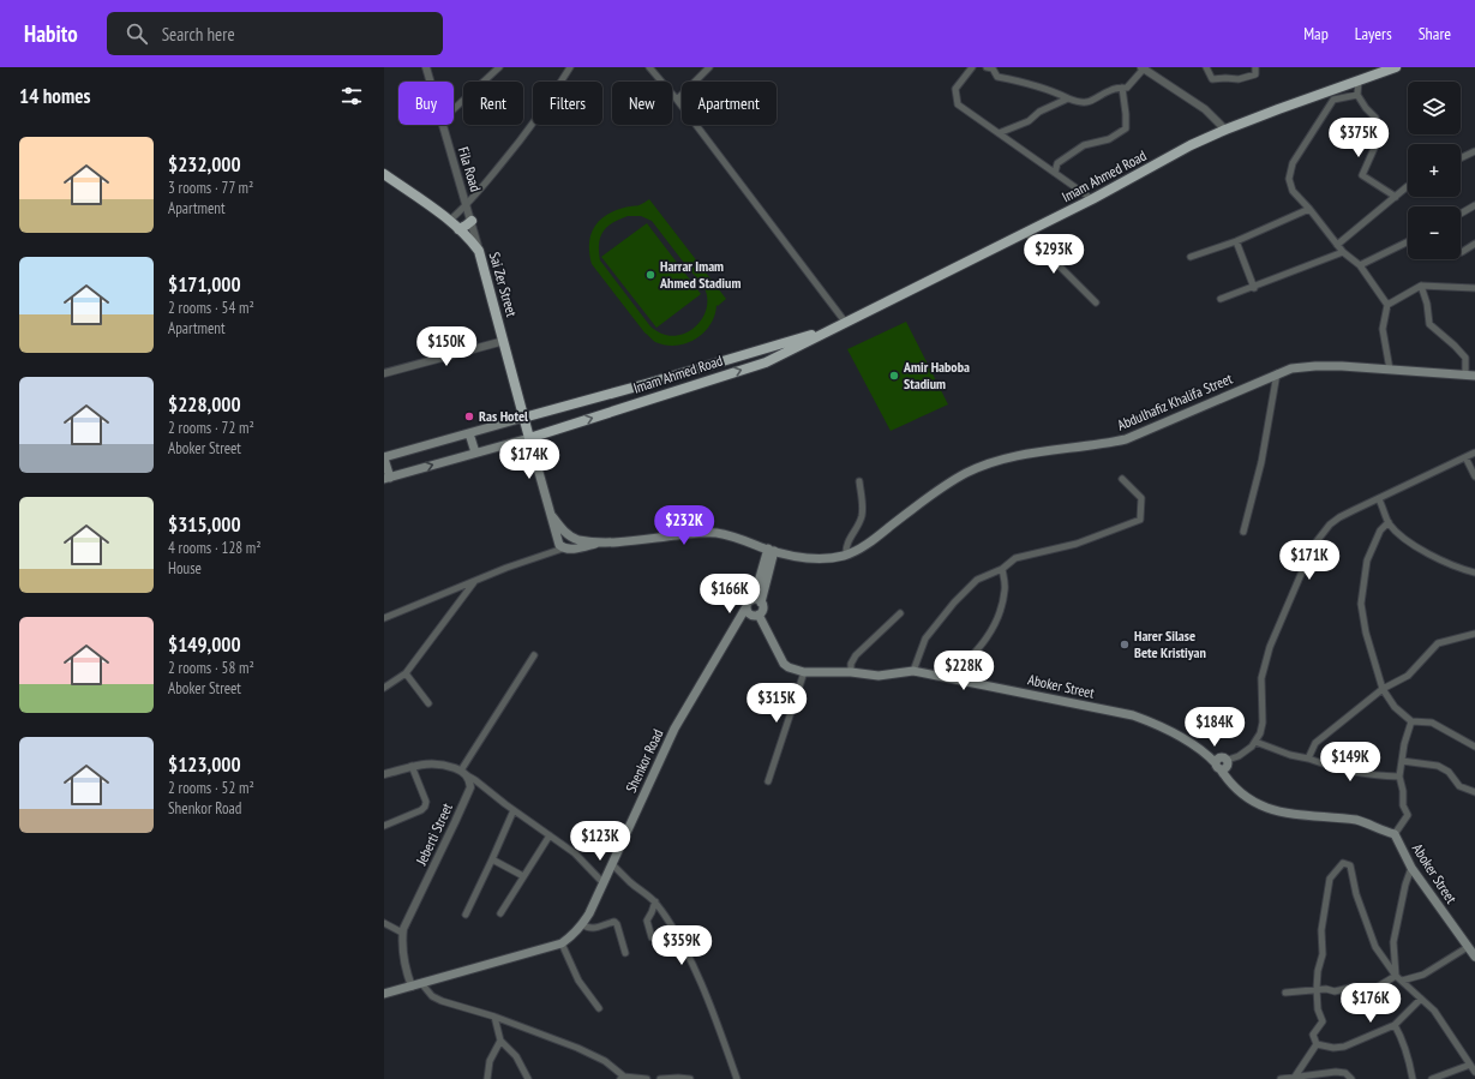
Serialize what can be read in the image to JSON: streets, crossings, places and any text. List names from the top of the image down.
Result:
{
  "streets": {
    "highway": ["Imam Ahmed Road", "Sai Zer Street"],
    "main road": ["Abdulhafiz Khalifa Street", "Aboker Street", "Shenkor Road"],
    "street": ["Fila Road", "Jeberti Street"]
  },
  "crossings": [
    ["Fila Road", "Sai Zer Street"],
    ["Imam Ahmed Road", "Sai Zer Street"],
    ["Aboker Street", "Shenkor Road"],
    ["Shenkor Road", "Jeberti Street"]
  ],
  "places": [
    "Harrar Imam Ahmed Stadium",
    "Amir Haboba Stadium",
    "Ras Hotel",
    "Harer Silase Bete Kristiyan"
  ],
  "page": {
    "header": "Habito",
    "search": "Search here",
    "nav": ["Map", "Layers", "Share"],
    "heading": "14 homes",
    "map_buttons": ["+", "−"],
    "chip": [
      "Buy",
      "Rent",
      "Filters",
      "New",
      "Apartment"
    ],
    "price": [
      "$375K",
      "$293K",
      "$150K",
      "$174K",
      "$232K",
      "$171K",
      "$166K",
      "$228K",
      "$315K",
      "$184K",
      "$149K",
      "$123K",
      "$359K",
      "$176K"
    ],
    "list": [
      {
        "name": "$232,000",
        "note": "3 rooms · 77 m² · Apartment"
      },
      {
        "name": "$171,000",
        "note": "2 rooms · 54 m² · Apartment"
      },
      {
        "name": "$228,000",
        "note": "2 rooms · 72 m² · Aboker Street"
      },
      {
        "name": "$315,000",
        "note": "4 rooms · 128 m² · House"
      },
      {
        "name": "$149,000",
        "note": "2 rooms · 58 m² · Aboker Street"
      },
      {
        "name": "$123,000",
        "note": "2 rooms · 52 m² · Shenkor Road"
      }
    ]
  }
}
